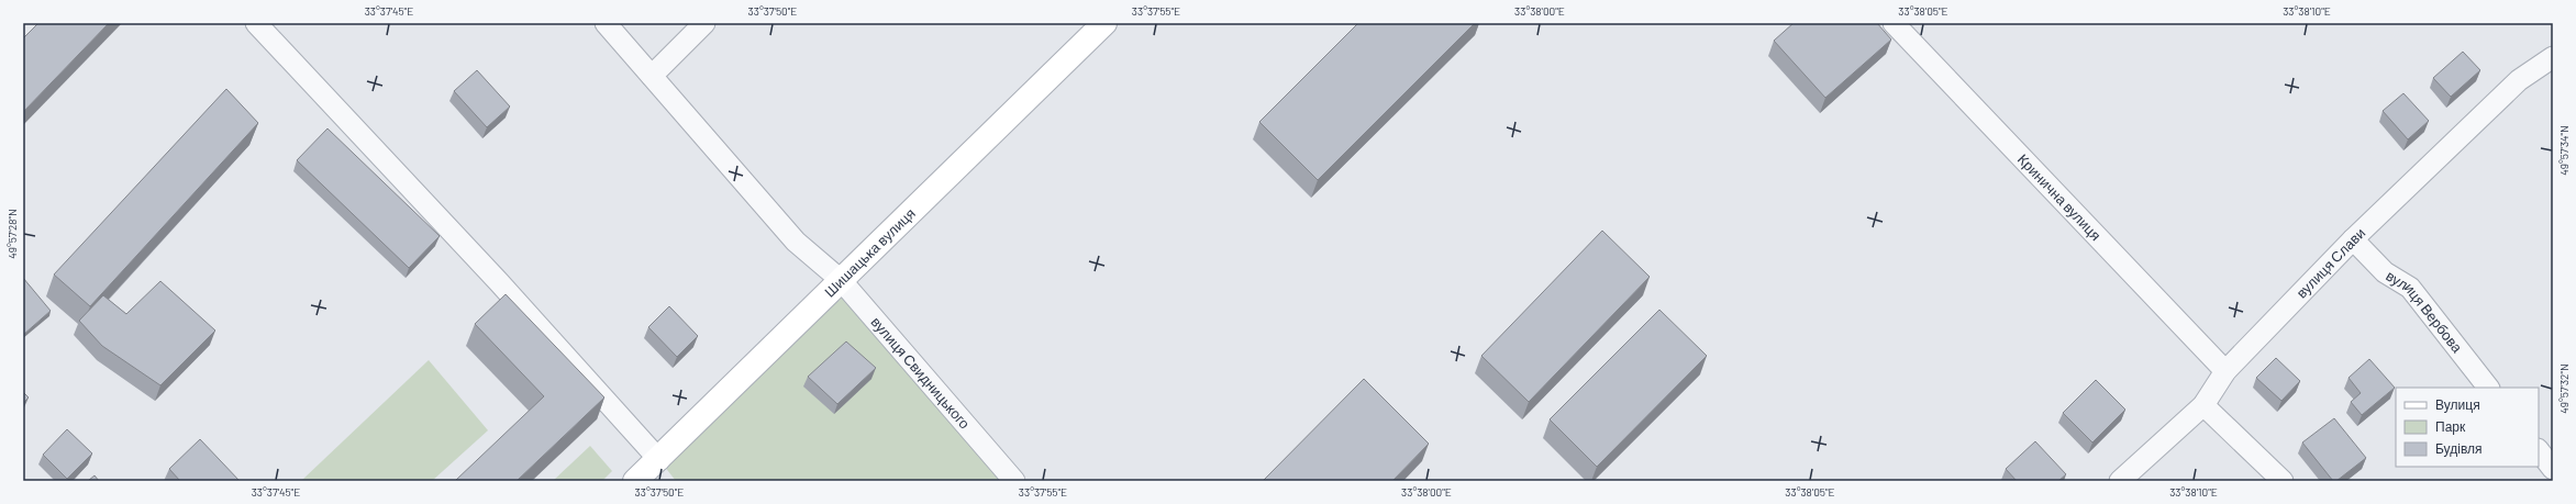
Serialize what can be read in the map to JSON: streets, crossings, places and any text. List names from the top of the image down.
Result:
{
  "streets": {
    "street": [
      "Кринична вулиця",
      "Шишацька вулиця",
      "вулиця Слави",
      "вулиця Вербова",
      "вулиця Свидницького"
    ]
  },
  "crossings": [
    ["Кринична вулиця", "вулиця Слави"],
    ["Шишацька вулиця", "вулиця Свидницького"],
    ["вулиця Слави", "вулиця Вербова"]
  ],
  "legend": ["Вулиця", "Парк", "Будівля"],
  "coordinates": [
    "33°37'45\"E",
    "33°37'50\"E",
    "33°37'55\"E",
    "33°38'00\"E",
    "33°38'05\"E",
    "33°38'10\"E",
    "49°57'34\"N",
    "49°57'28\"N",
    "49°57'32\"N"
  ]
}
